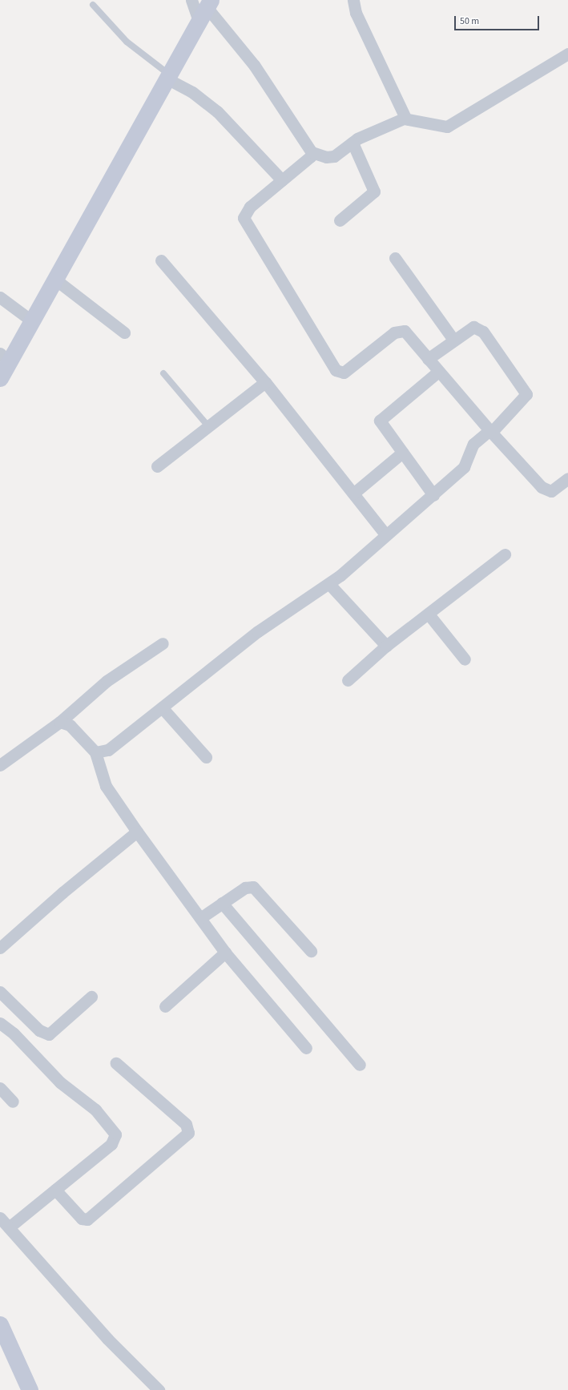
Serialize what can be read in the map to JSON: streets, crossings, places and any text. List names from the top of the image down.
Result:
{
  "scale_bar": "50 m"
}
